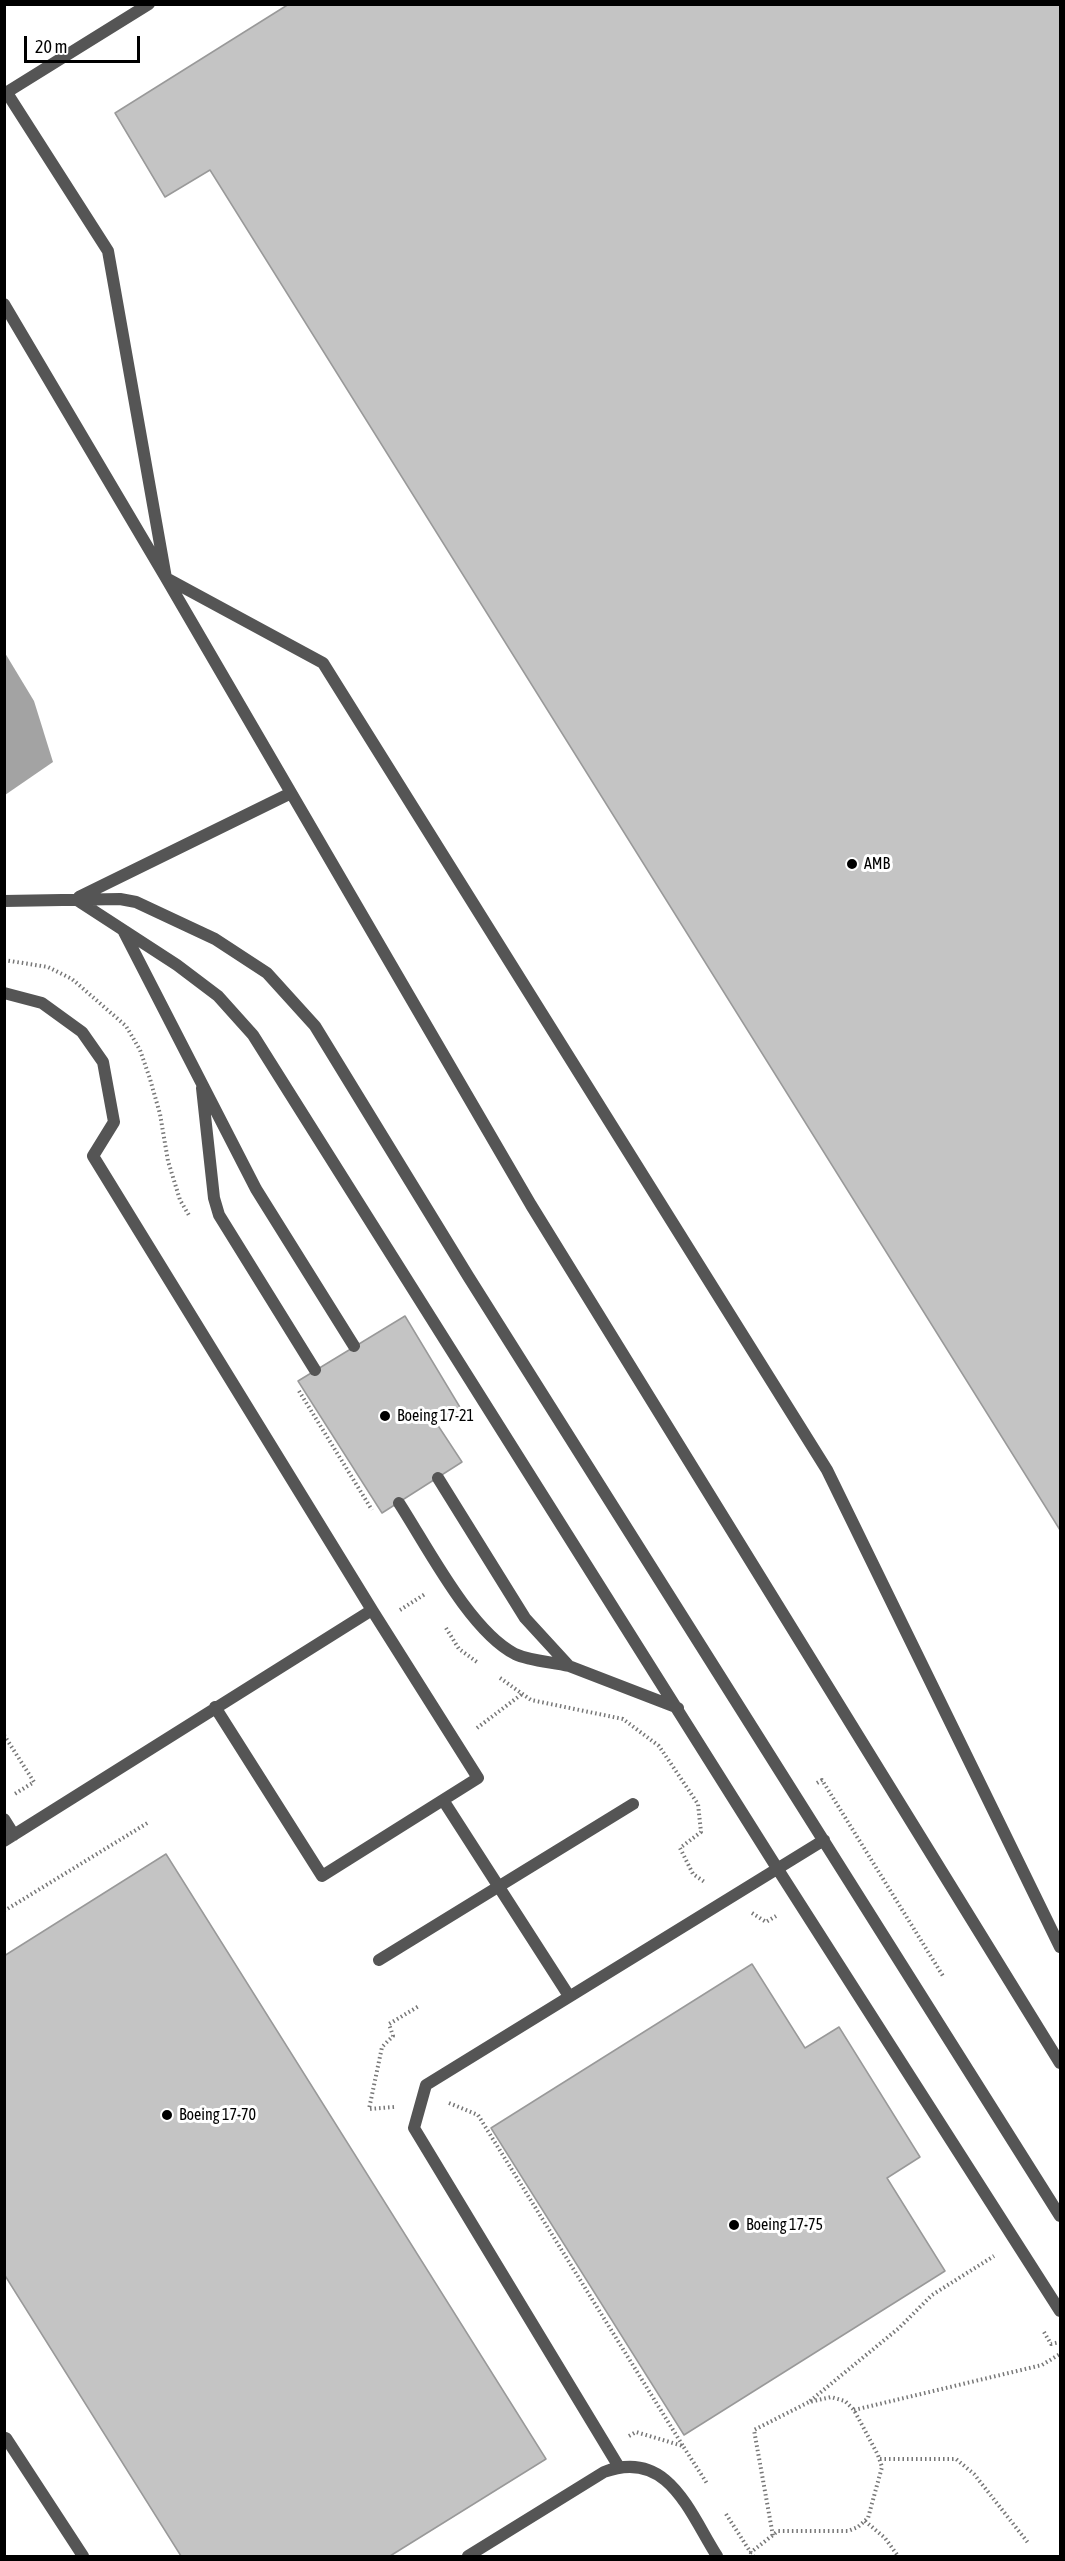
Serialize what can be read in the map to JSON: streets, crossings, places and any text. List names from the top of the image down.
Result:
{
  "places": [
    "AMB",
    "Boeing 17-21",
    "Boeing 17-70",
    "Boeing 17-75"
  ],
  "scale_bar": "20 m"
}
